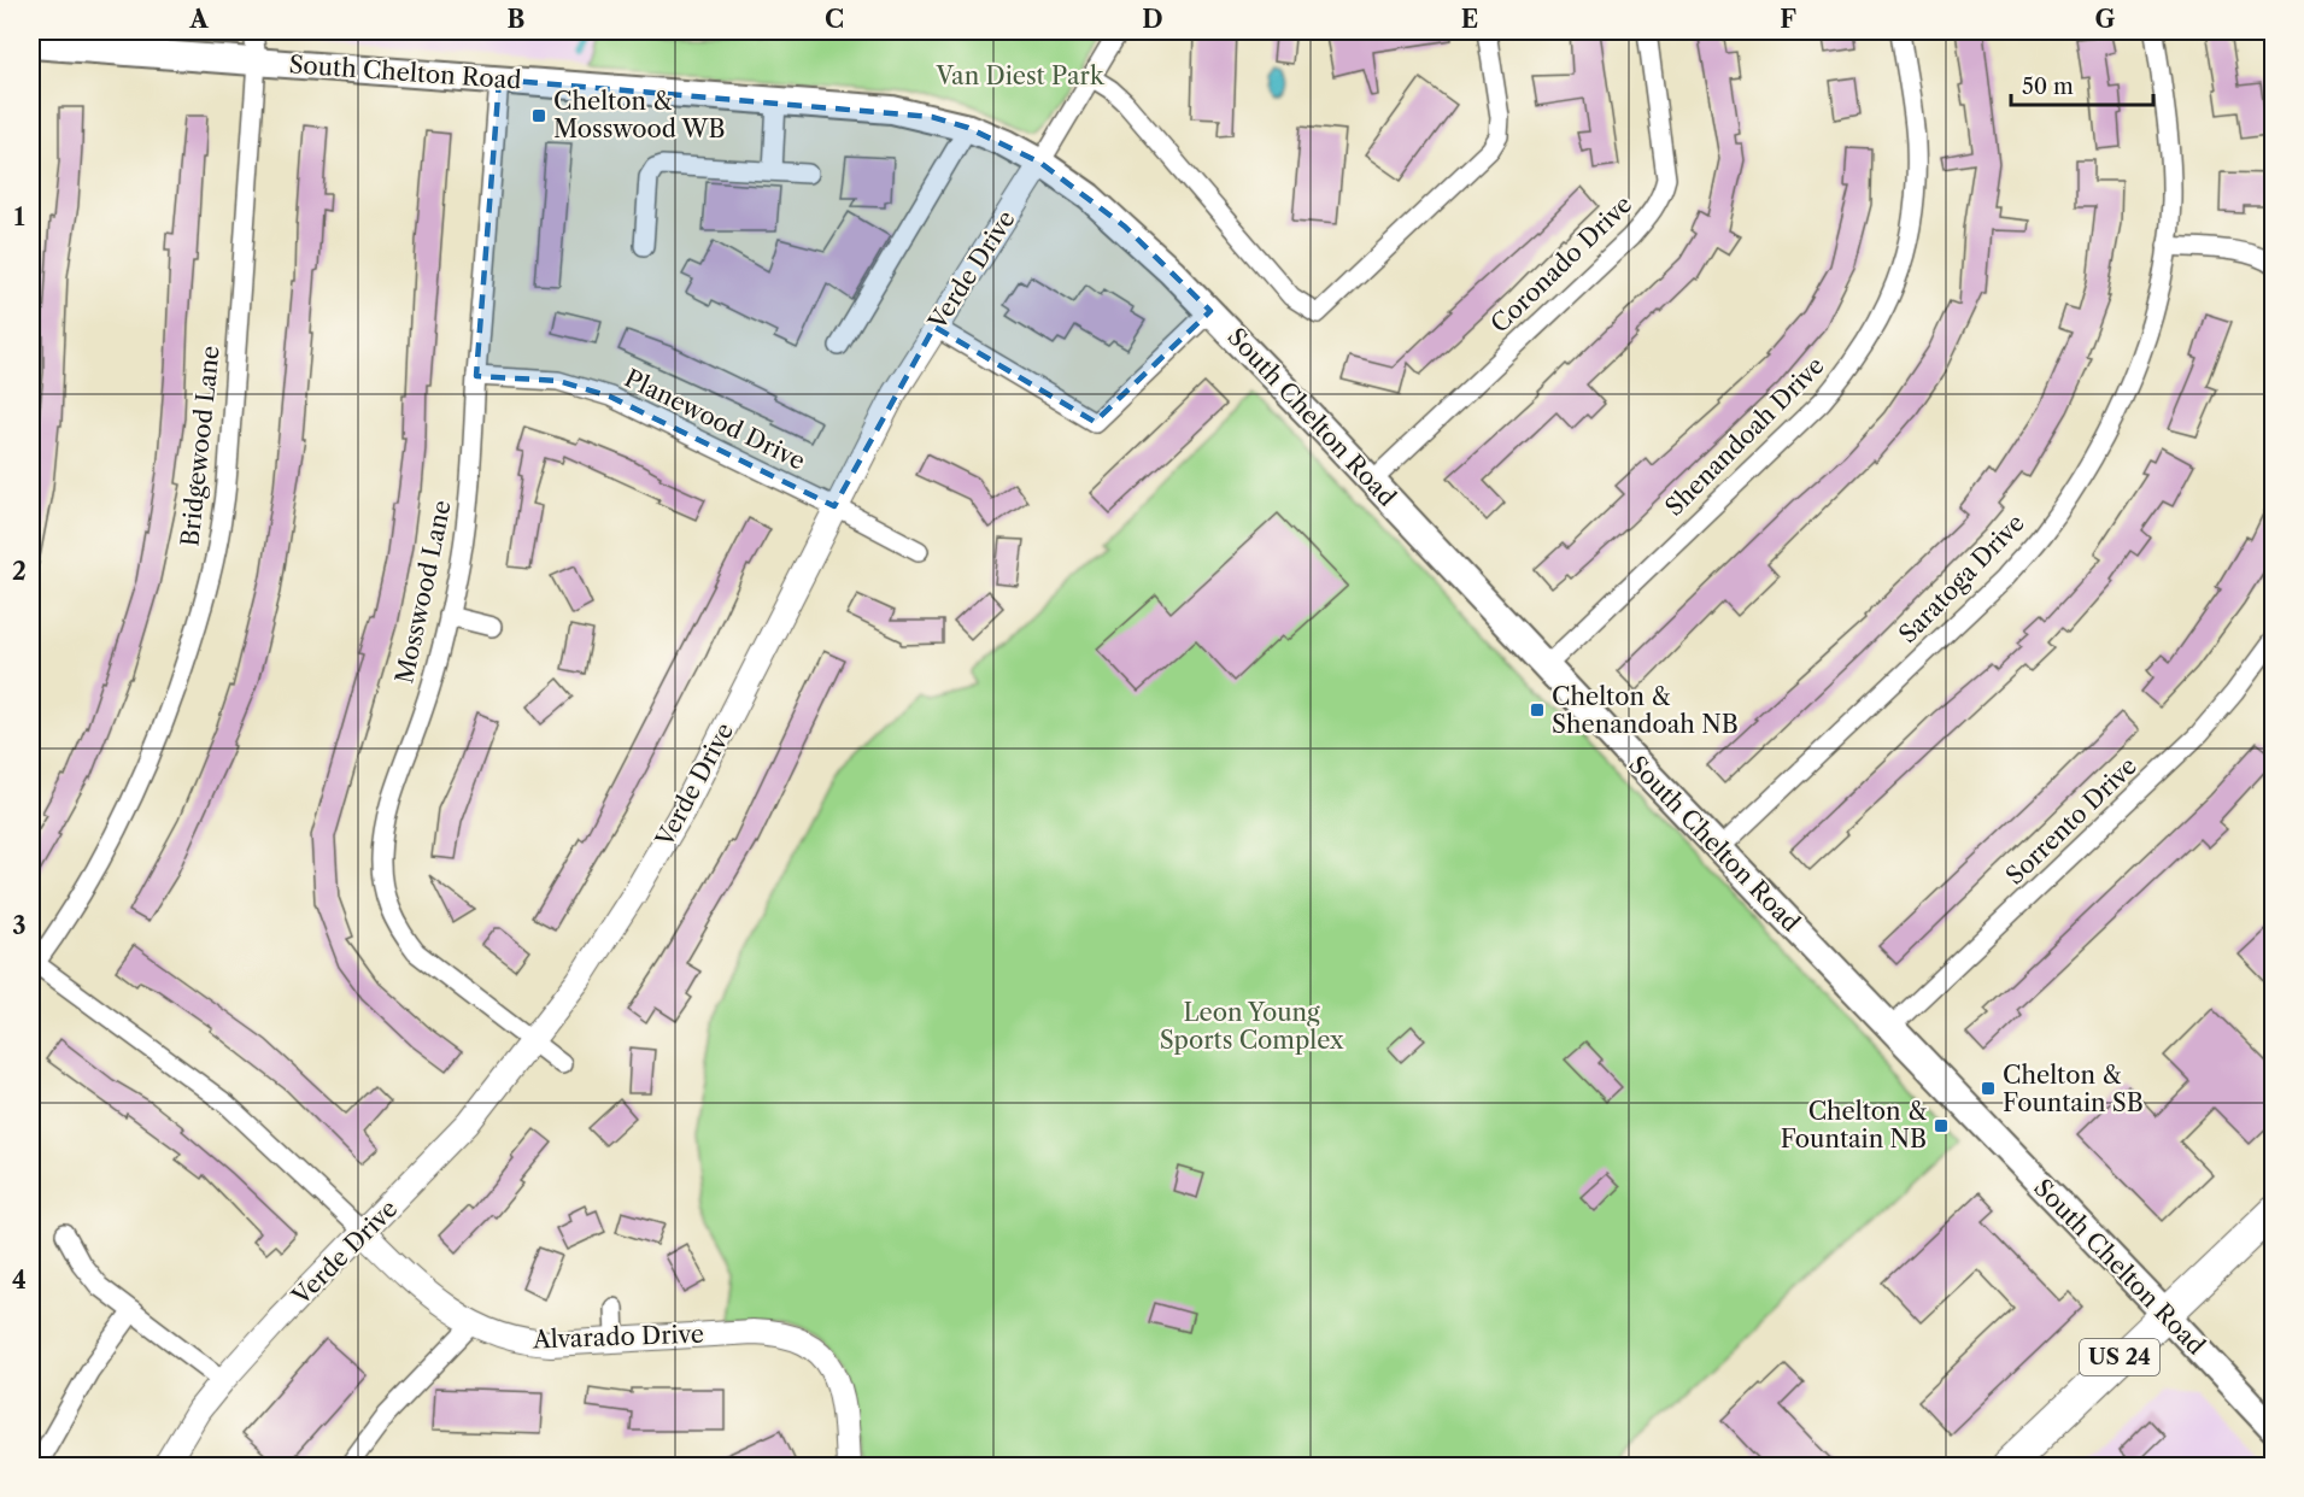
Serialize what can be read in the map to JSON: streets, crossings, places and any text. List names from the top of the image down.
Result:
{
  "streets": {
    "highway": ["US 24"],
    "main road": ["South Chelton Road"],
    "street": [
      "Coronado Drive",
      "Verde Drive",
      "Planewood Drive",
      "Shenandoah Drive",
      "Bridgewood Lane",
      "Saratoga Drive",
      "Mosswood Lane",
      "Sorrento Drive",
      "Alvarado Drive"
    ]
  },
  "crossings": [
    ["South Chelton Road", "Coronado Drive"],
    ["South Chelton Road", "Verde Drive"],
    ["South Chelton Road", "Shenandoah Drive"],
    ["South Chelton Road", "Bridgewood Lane"],
    ["South Chelton Road", "Saratoga Drive"],
    ["South Chelton Road", "Mosswood Lane"],
    ["South Chelton Road", "Sorrento Drive"],
    ["South Chelton Road", "US 24"],
    ["Verde Drive", "Planewood Drive"],
    ["Verde Drive", "Mosswood Lane"],
    ["Verde Drive", "Alvarado Drive"],
    ["Planewood Drive", "Mosswood Lane"],
    ["Bridgewood Lane", "Alvarado Drive"]
  ],
  "parks": ["Van Diest Park", "Leon Young Sports Complex"],
  "places": {
    "transit": [
      "Chelton & Mosswood WB",
      "Chelton & Shenandoah NB",
      "Chelton & Fountain SB",
      "Chelton & Fountain NB"
    ]
  },
  "scale_bar": "50 m",
  "grid": {
    "columns": [
      "A",
      "B",
      "C",
      "D",
      "E",
      "F",
      "G"
    ],
    "rows": [
      "1",
      "2",
      "3",
      "4"
    ]
  }
}
